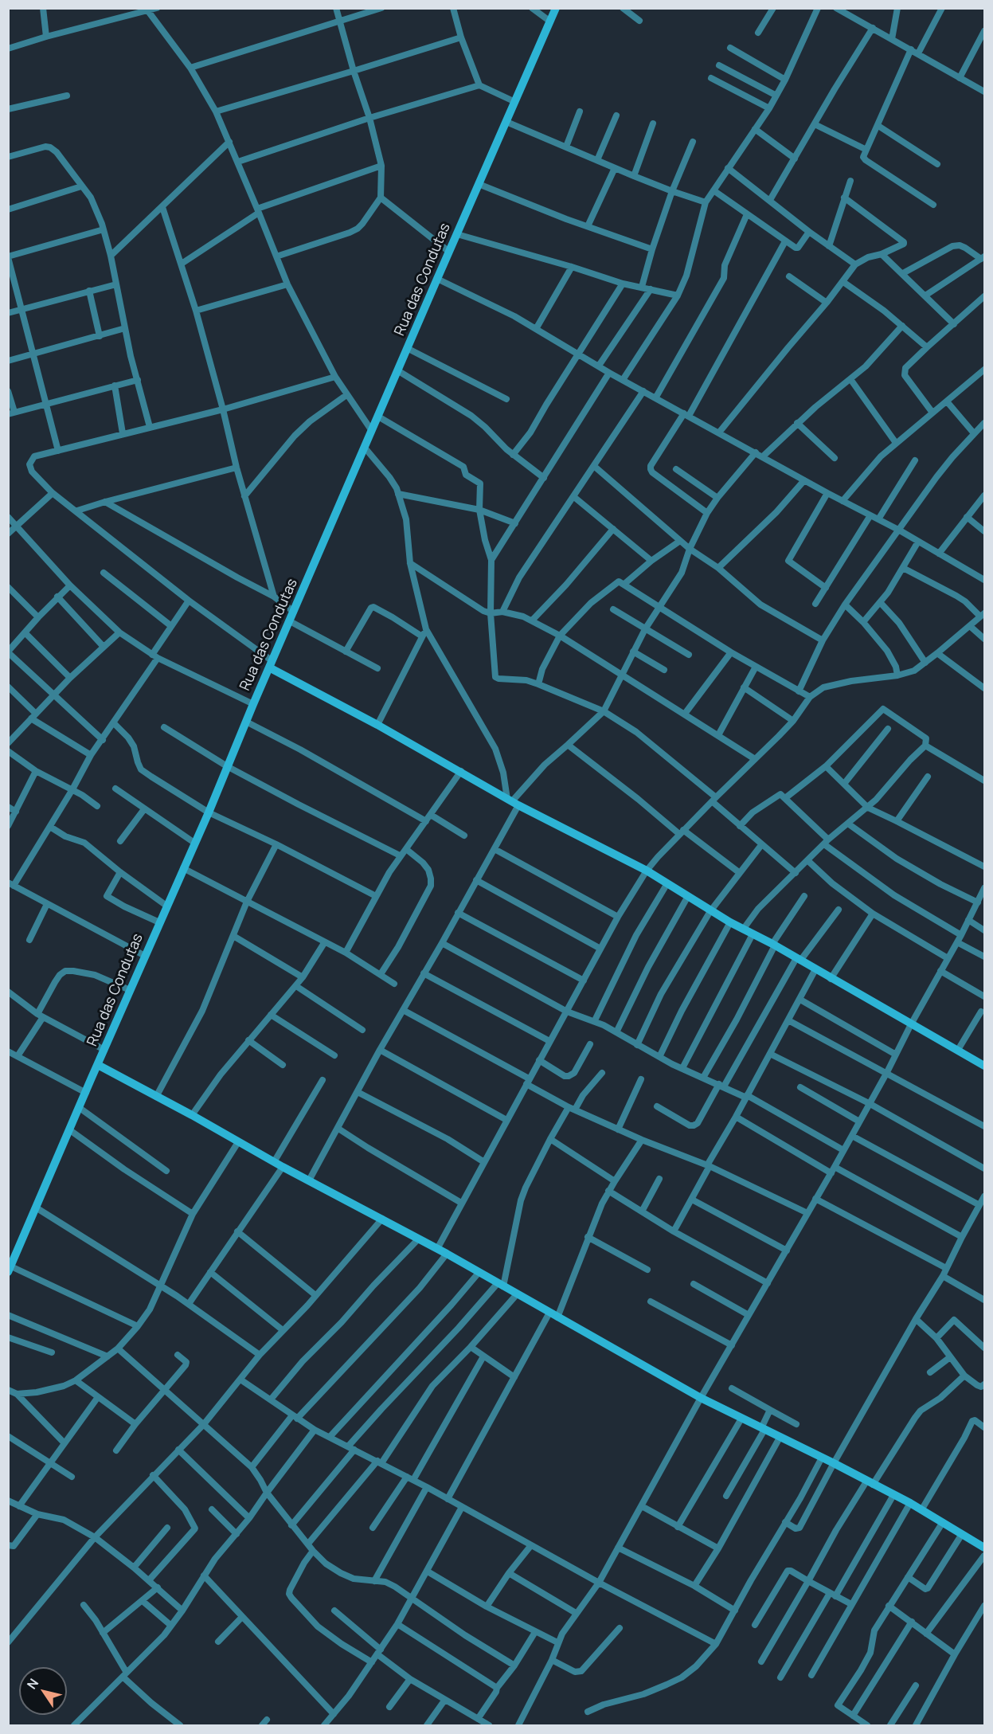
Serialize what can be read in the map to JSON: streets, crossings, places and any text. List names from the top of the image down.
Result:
{
  "streets": {
    "street": ["Rua das Condutas"]
  },
  "north": "top left"
}
